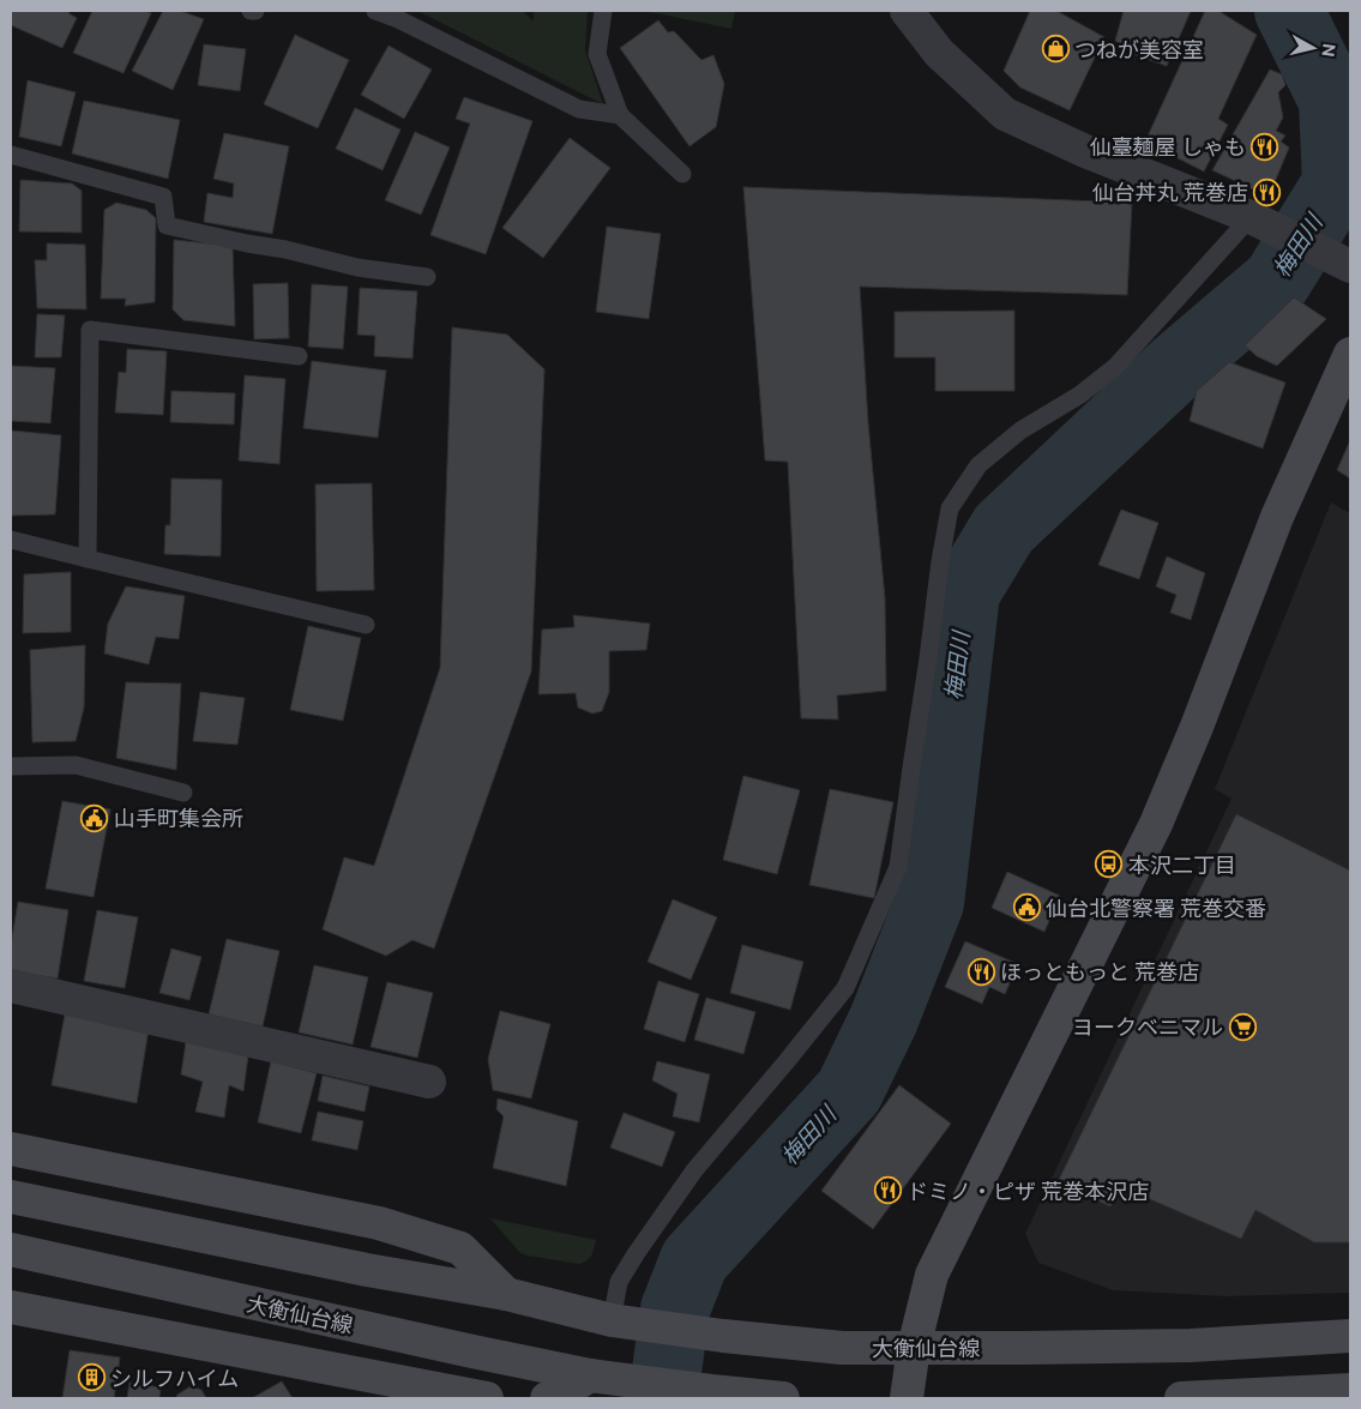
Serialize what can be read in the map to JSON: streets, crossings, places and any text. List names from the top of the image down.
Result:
{
  "streets": {
    "main road": ["大衡仙台線"]
  },
  "water": ["梅田川"],
  "places": {
    "shop": ["つねが美容室"],
    "restaurant": [
      "仙臺麺屋 しゃも",
      "仙台丼丸 荒巻店",
      "ほっともっと 荒巻店",
      "ドミノ・ピザ 荒巻本沢店"
    ],
    "public building": ["山手町集会所", "仙台北警察署 荒巻交番"],
    "bus stop": ["本沢二丁目"],
    "supermarket": ["ヨークベニマル"],
    "building": ["シルフハイム"]
  },
  "north": "right"
}
